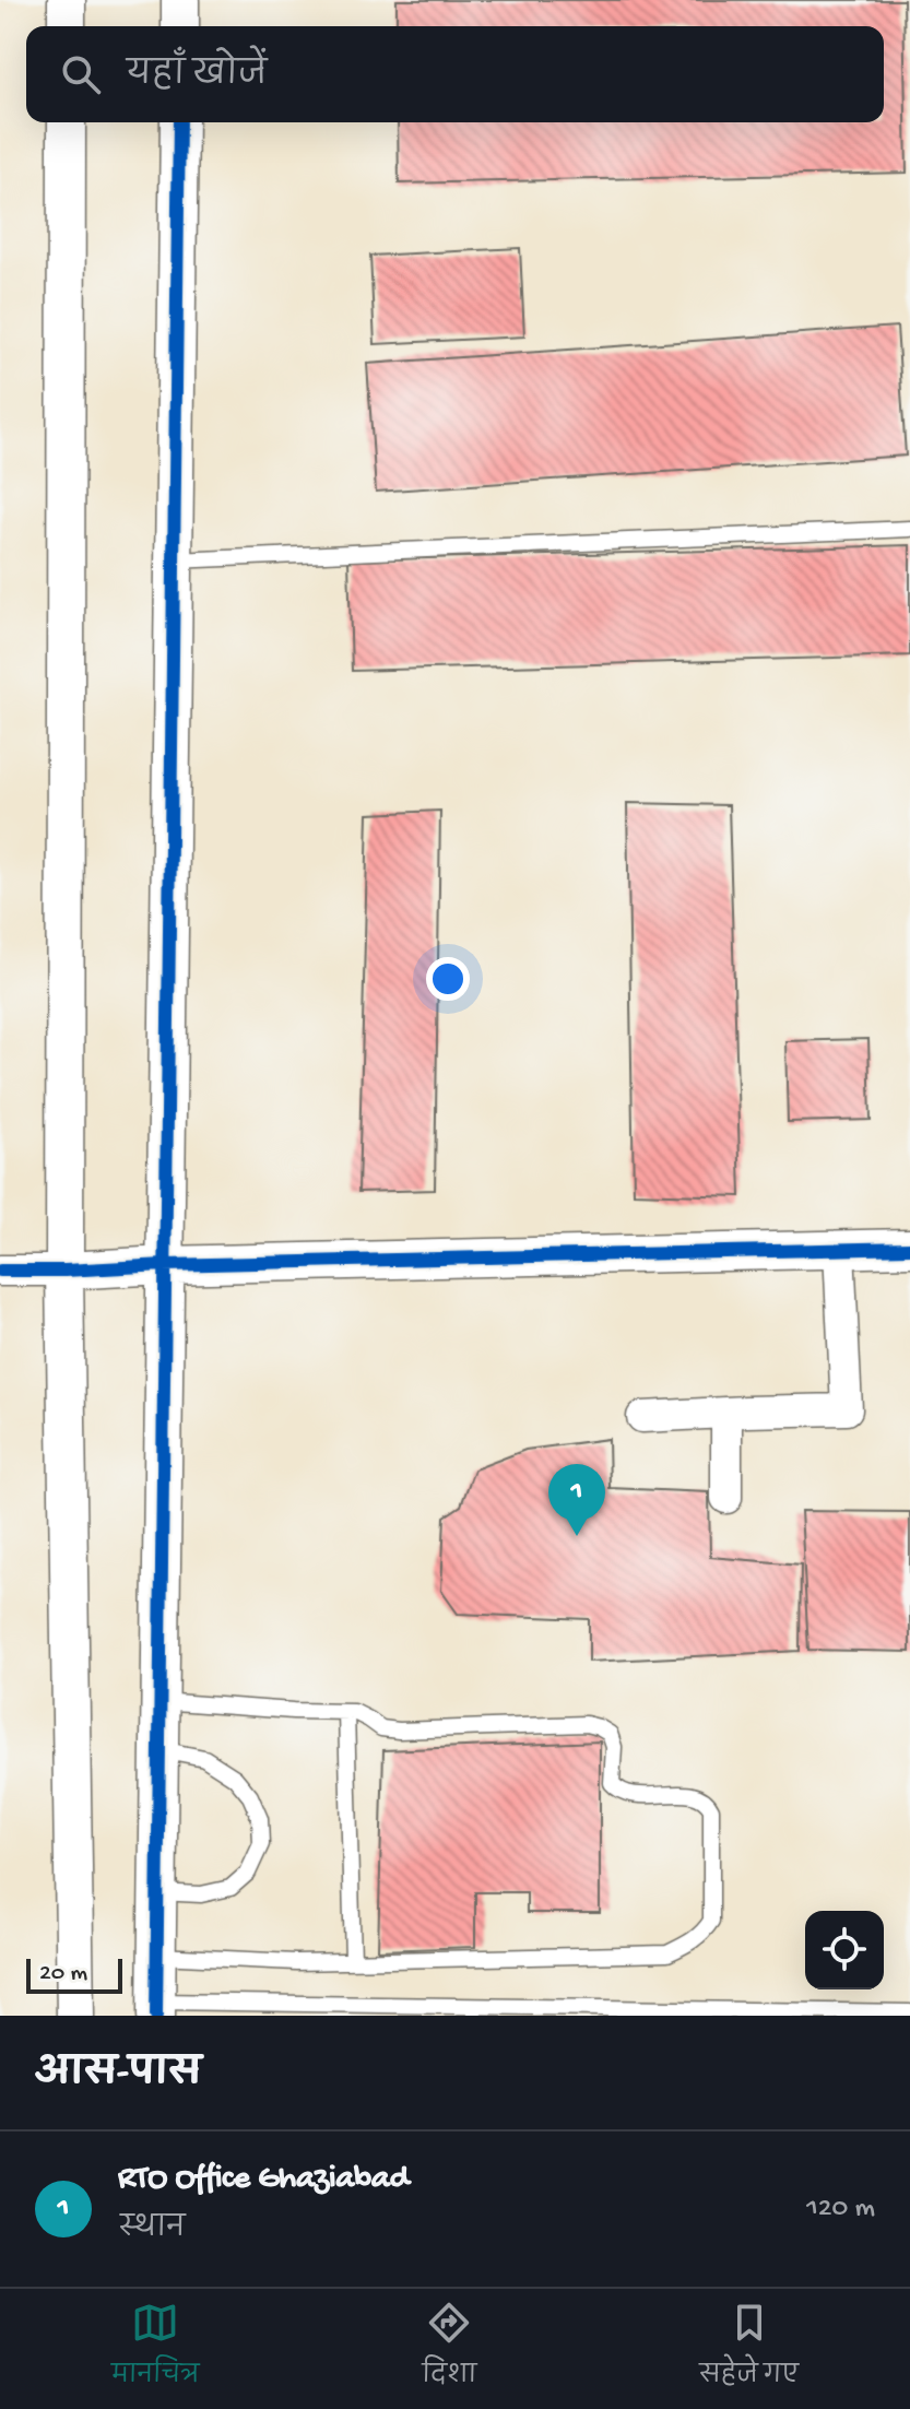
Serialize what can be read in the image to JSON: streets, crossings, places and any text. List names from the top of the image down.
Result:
{
  "scale_bar": "20 m",
  "page": {
    "search": "यहाँ खोजें",
    "pins": "1",
    "scale": "20 m",
    "heading": "आस-पास",
    "list": [
      {
        "mark": "1",
        "name": "RTO Office Ghaziabad",
        "note": "स्थान",
        "value": "120 m"
      }
    ],
    "nav": ["मानचित्र", "दिशा", "सहेजे गए"]
  }
}
